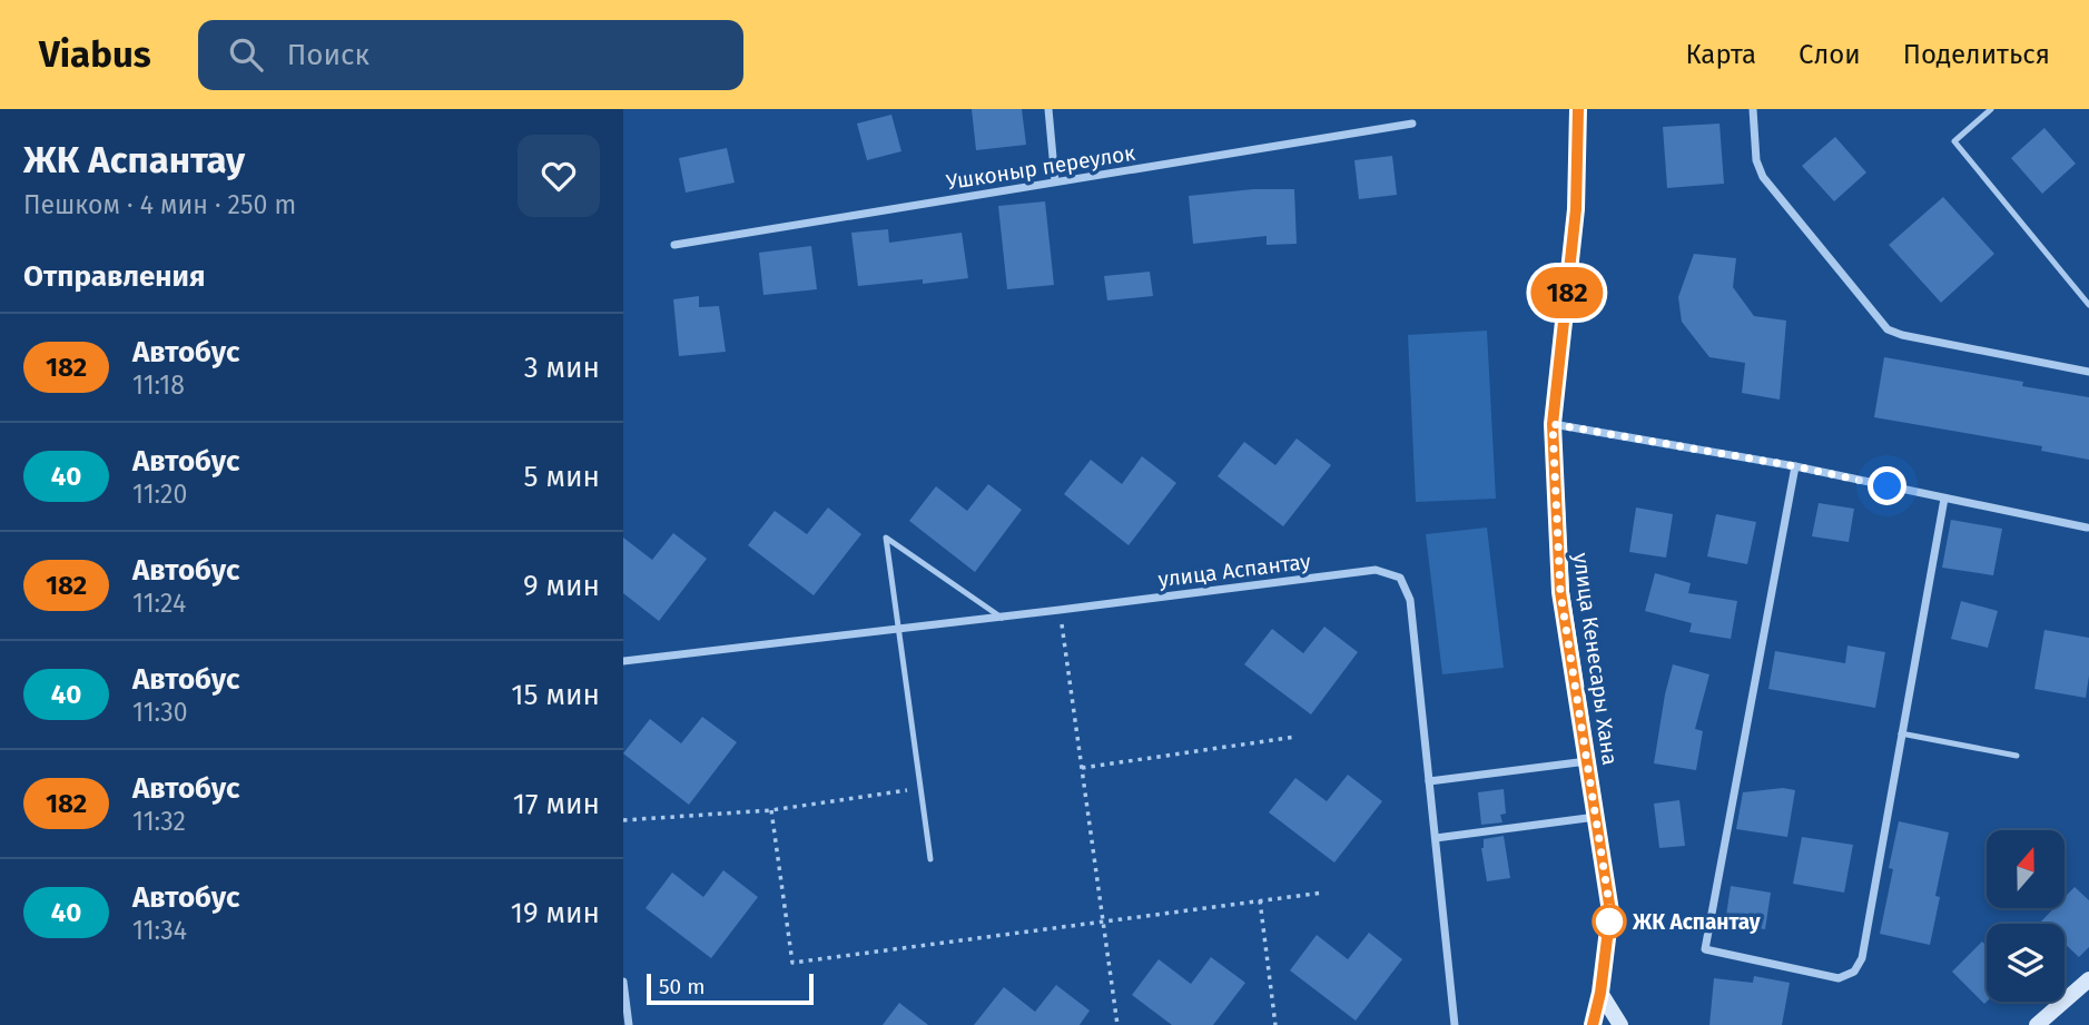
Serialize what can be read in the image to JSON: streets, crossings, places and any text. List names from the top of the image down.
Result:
{
  "streets": {
    "street": ["Ушконыр переулок", "улица Аспантау", "улица Кенесары Хана"]
  },
  "places": ["ЖК Аспантау"],
  "lines": ["bus line 182"],
  "scale_bar": "50 m",
  "north": "top",
  "page": {
    "header": "Viabus",
    "search": "Поиск",
    "nav": ["Карта", "Слои", "Поделиться"],
    "heading": [
      ["ЖК Аспантау", "Пешком · 4 мин · 250 m"],
      "Отправления"
    ],
    "on_map": "182",
    "list": [
      {
        "mark": "182",
        "name": "Автобус",
        "note": "11:18",
        "value": "3 мин"
      },
      {
        "mark": "40",
        "name": "Автобус",
        "note": "11:20",
        "value": "5 мин"
      },
      {
        "mark": "182",
        "name": "Автобус",
        "note": "11:24",
        "value": "9 мин"
      },
      {
        "mark": "40",
        "name": "Автобус",
        "note": "11:30",
        "value": "15 мин"
      },
      {
        "mark": "182",
        "name": "Автобус",
        "note": "11:32",
        "value": "17 мин"
      },
      {
        "mark": "40",
        "name": "Автобус",
        "note": "11:34",
        "value": "19 мин"
      }
    ],
    "scale": "50 m"
  }
}
